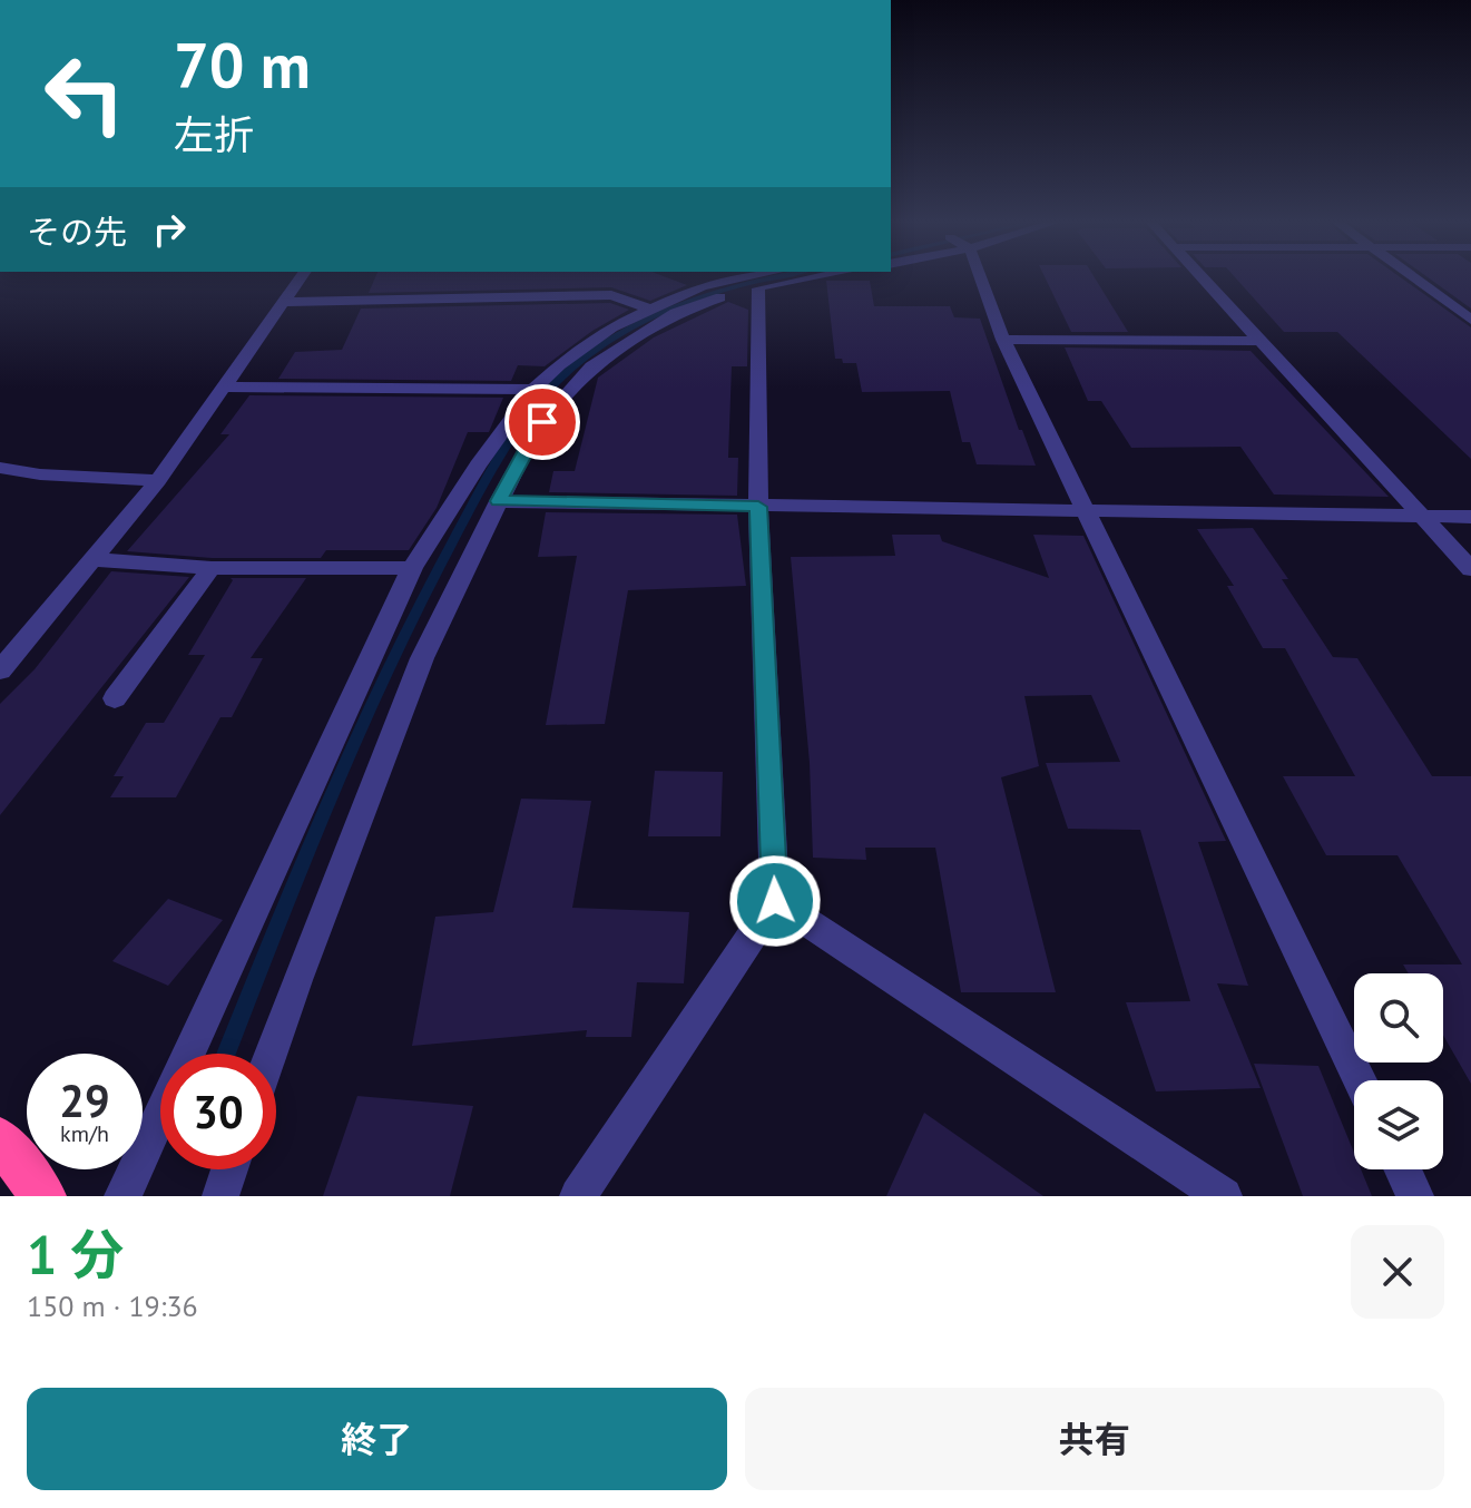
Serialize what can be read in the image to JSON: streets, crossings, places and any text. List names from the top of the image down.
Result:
{
  "page": {
    "turn": ["70 m", "左折"],
    "then": "その先",
    "speed": "29 km/h",
    "limit": "30",
    "heading": ["1 分", "150 m · 19:36"],
    "buttons": ["終了", "共有"]
  }
}
